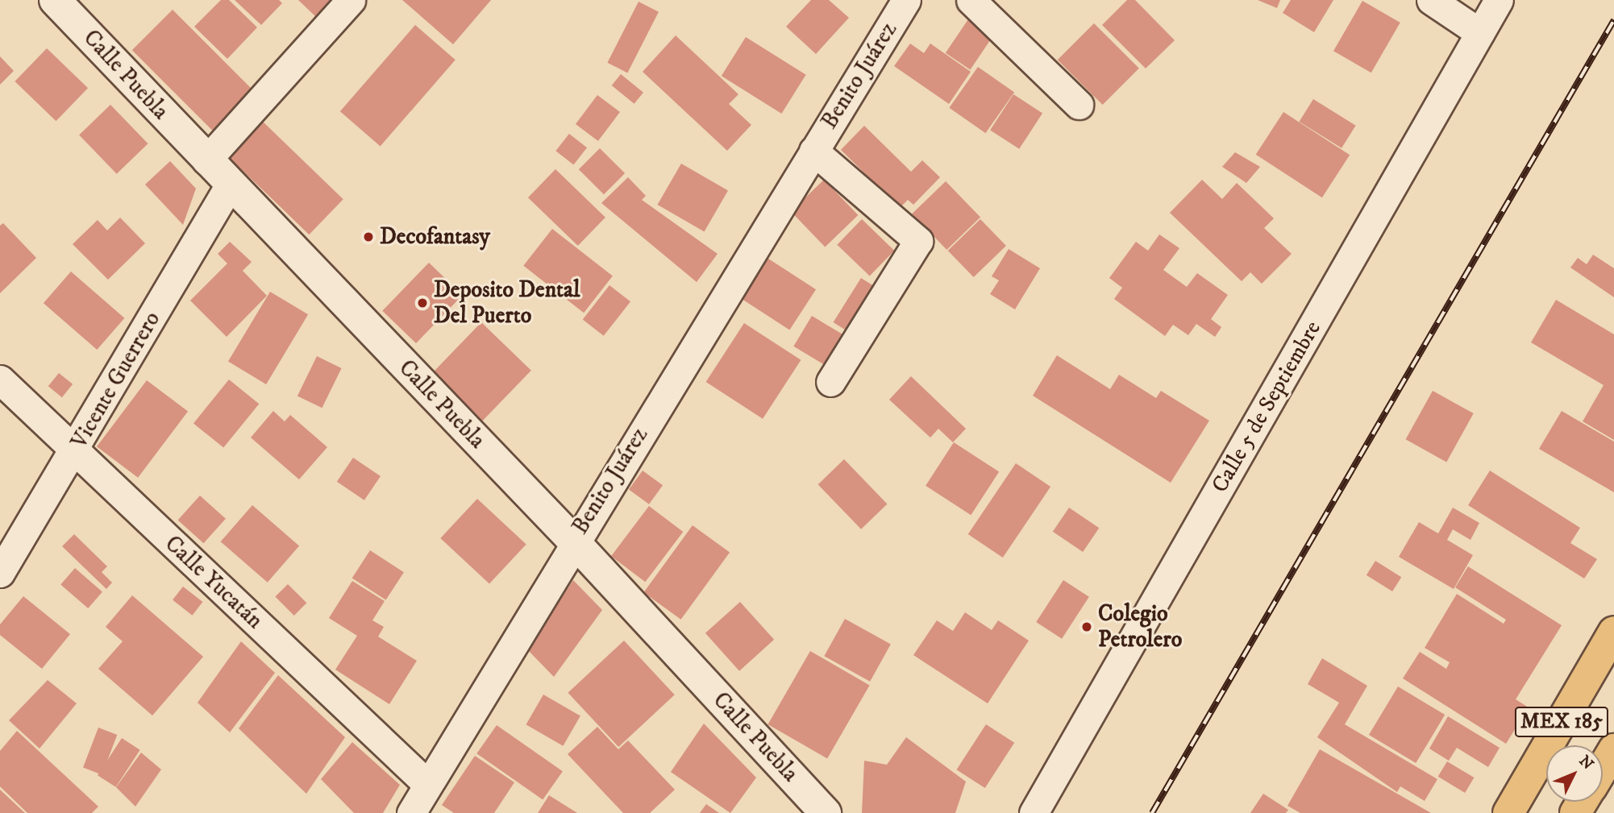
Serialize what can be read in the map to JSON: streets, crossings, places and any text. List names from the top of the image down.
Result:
{
  "streets": {
    "main road": ["MEX 185"],
    "street": [
      "Calle Puebla",
      "Benito Juárez",
      "Vicente Guerrero",
      "Calle 5 de Septiembre",
      "Calle Yucatán"
    ]
  },
  "crossings": [
    ["Calle Puebla", "Benito Juárez"],
    ["Calle Puebla", "Vicente Guerrero"],
    ["Benito Juárez", "Calle Yucatán"],
    ["Vicente Guerrero", "Calle Yucatán"]
  ],
  "places": ["Decofantasy", "Deposito Dental Del Puerto", "Colegio Petrolero"],
  "north": "top right"
}
